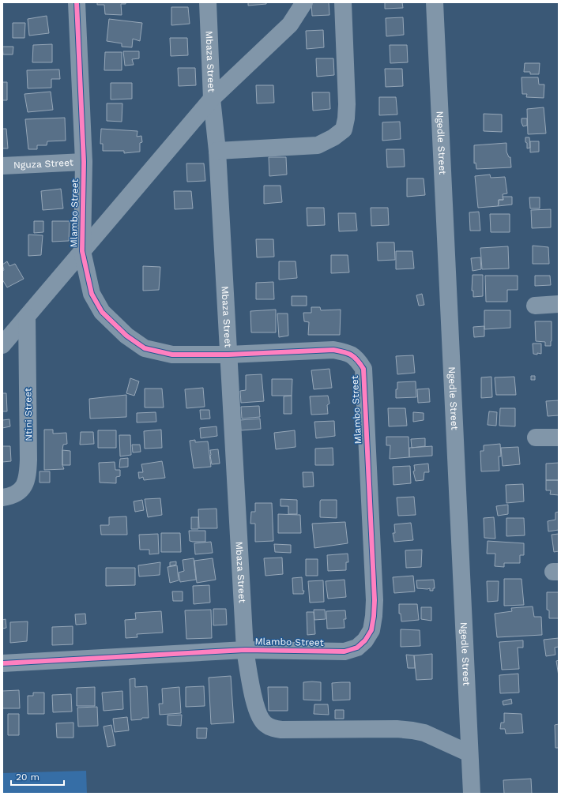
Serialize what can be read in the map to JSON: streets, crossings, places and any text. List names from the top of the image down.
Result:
{
  "streets": {
    "street": [
      "Mbaza Street",
      "Ngedle Street",
      "Nguza Street",
      "Mlambo Street",
      "Ntini Street"
    ]
  },
  "crossings": [
    ["Mbaza Street", "Ngedle Street"],
    ["Mbaza Street", "Mlambo Street"],
    ["Nguza Street", "Mlambo Street"]
  ],
  "scale_bar": "20 m"
}
